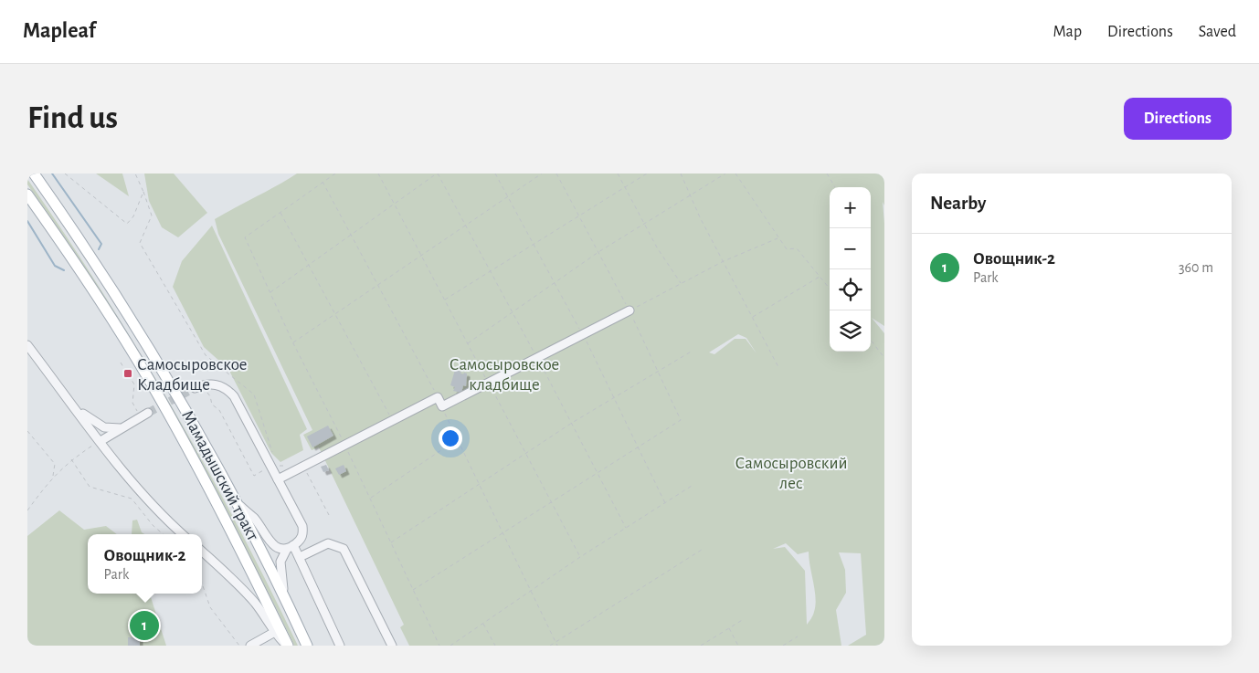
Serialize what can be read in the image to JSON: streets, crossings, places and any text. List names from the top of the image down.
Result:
{
  "streets": {
    "main road": ["Мамадышский тракт"]
  },
  "parks": ["Самосыровское кладбище", "Самосыровский лес"],
  "places": {
    "transit": ["Самосыровское Кладбище"]
  },
  "page": {
    "header": "Mapleaf",
    "nav": ["Map", "Directions", "Saved"],
    "buttons": "Directions",
    "title": "Find us",
    "heading": "Nearby",
    "map_buttons": ["+", "−"],
    "list": [
      {
        "mark": "1",
        "name": "Овощник-2",
        "note": "Park",
        "value": "360 m"
      }
    ],
    "popup": ["Овощник-2", "Park"],
    "pins": "1"
  }
}
